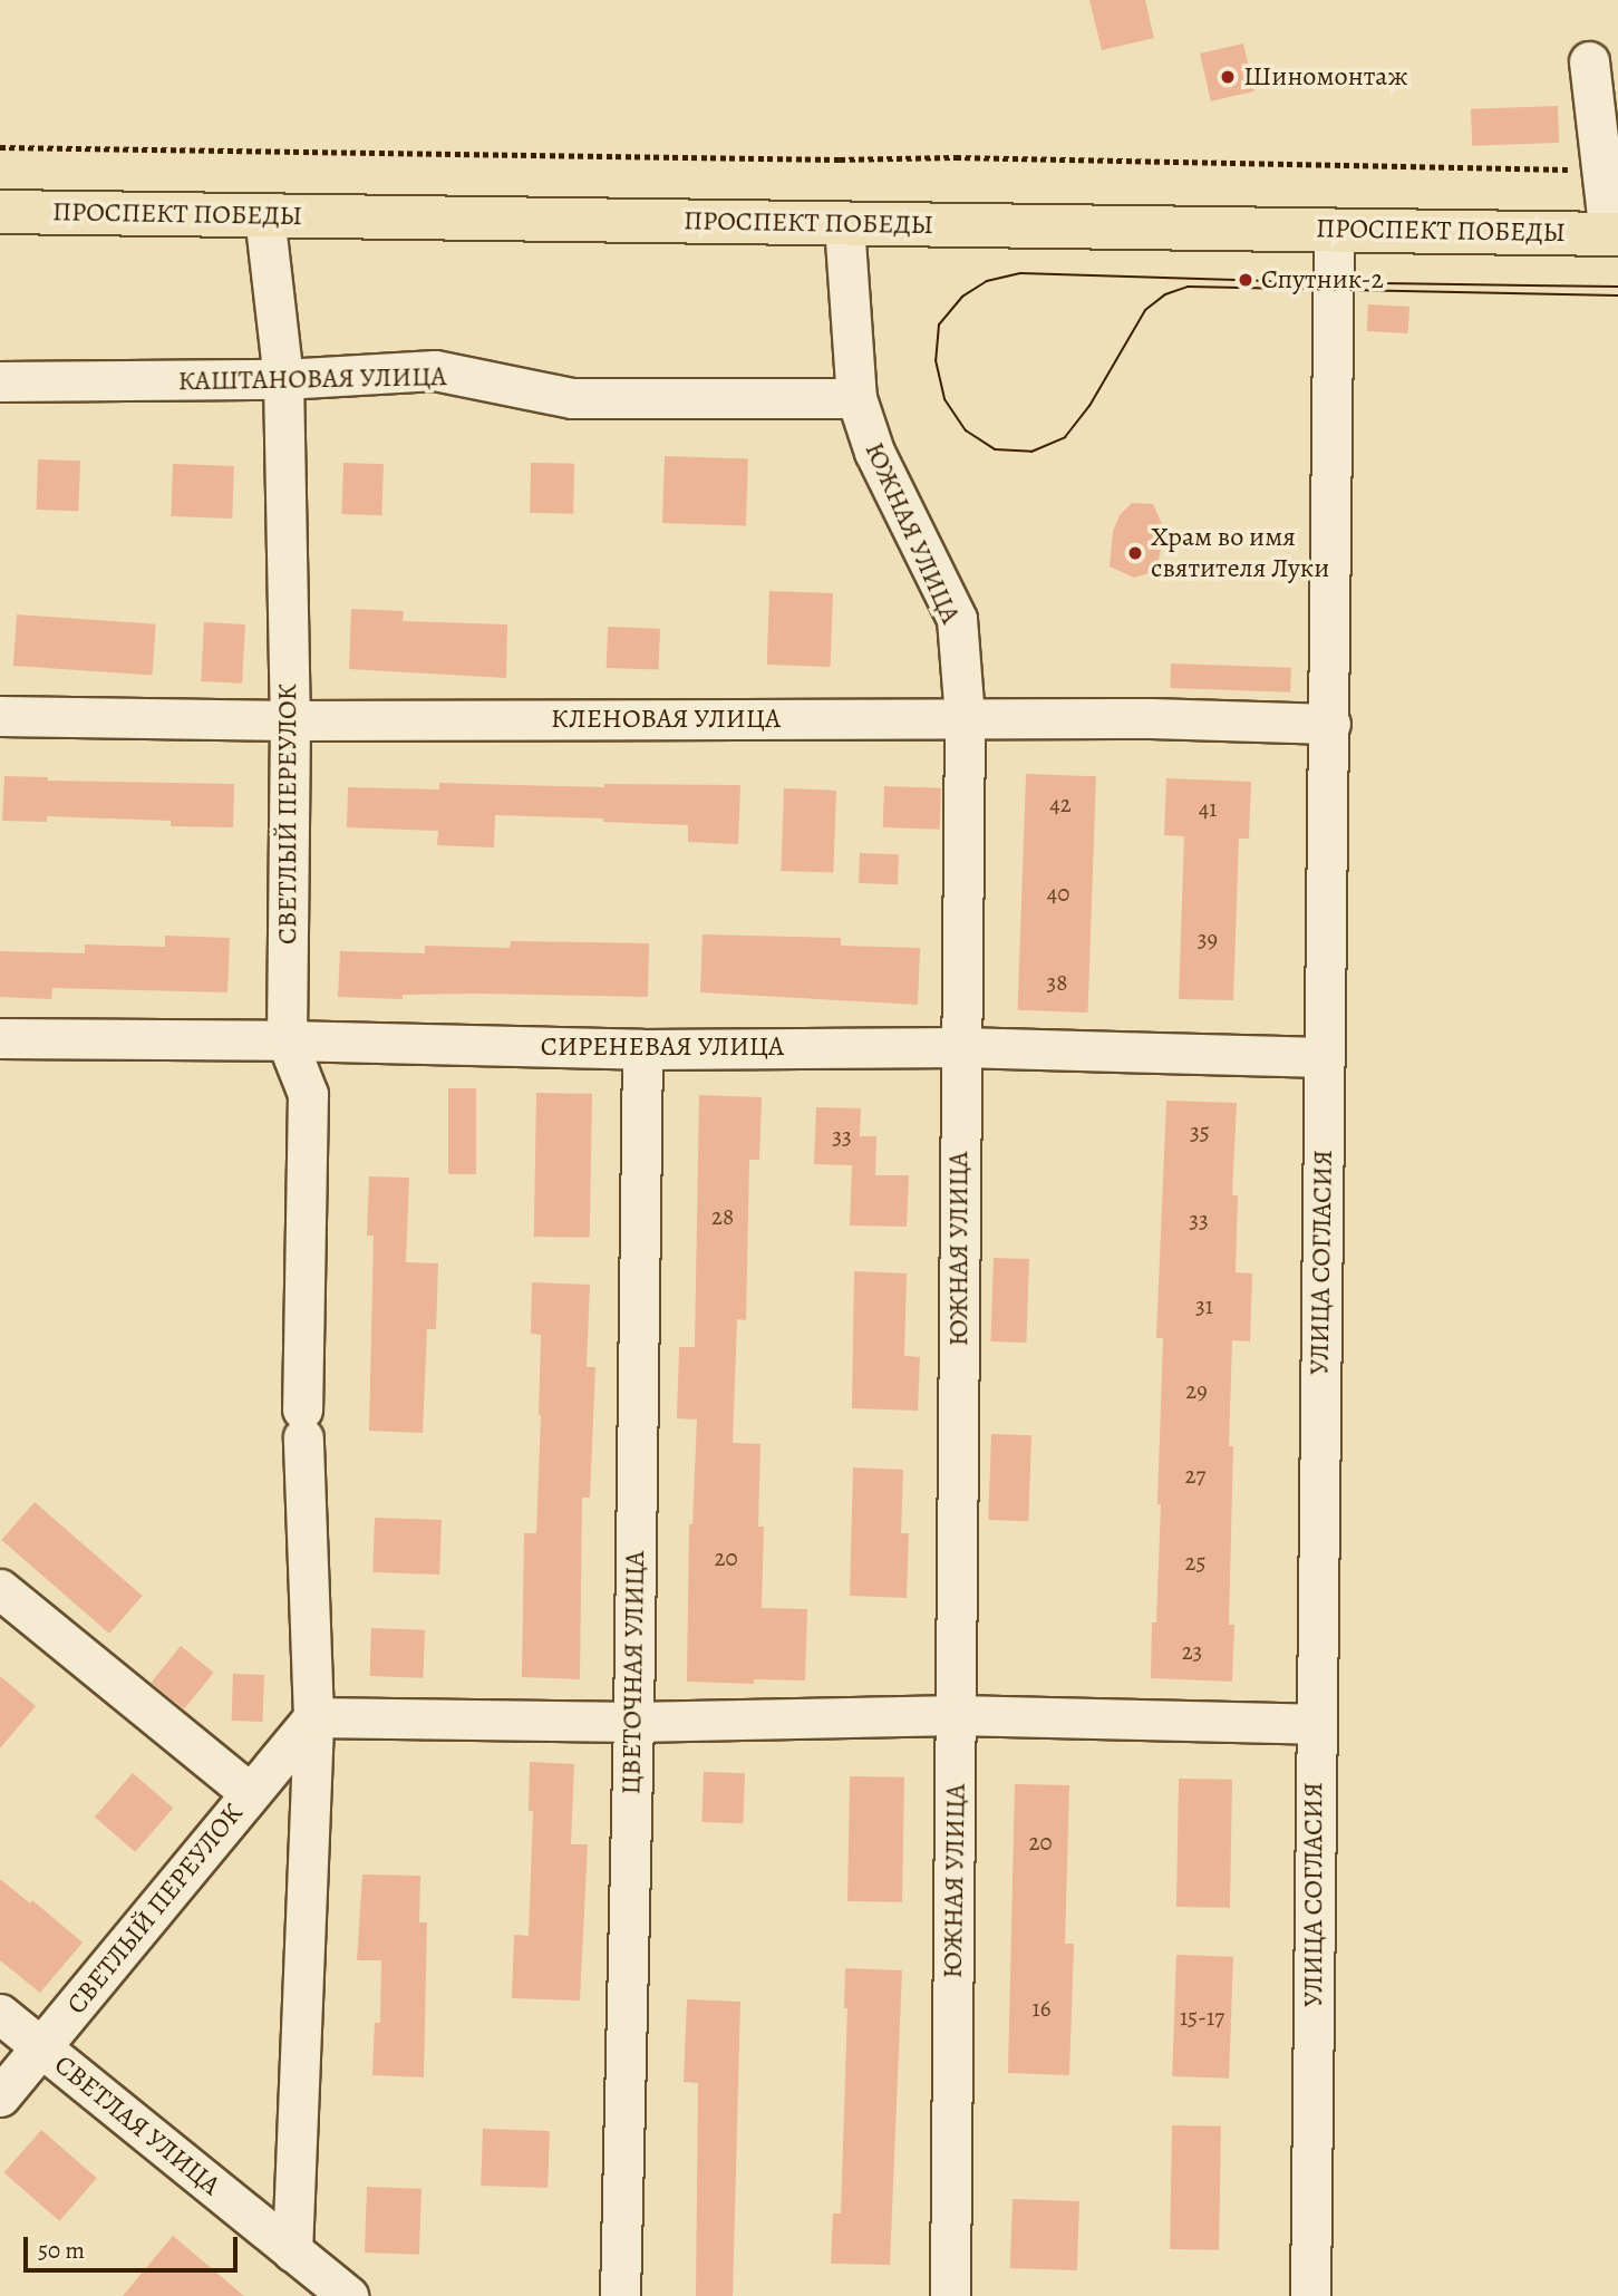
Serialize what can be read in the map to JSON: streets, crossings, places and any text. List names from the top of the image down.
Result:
{
  "streets": {
    "main road": ["ПРОСПЕКТ ПОБЕДЫ"],
    "street": [
      "КАШТАНОВАЯ УЛИЦА",
      "ЮЖНАЯ УЛИЦА",
      "КЛЕНОВАЯ УЛИЦА",
      "СВЕТЛЫЙ ПЕРЕУЛОК",
      "СИРЕНЕВАЯ УЛИЦА",
      "УЛИЦА СОГЛАСИЯ",
      "ЦВЕТОЧНАЯ УЛИЦА",
      "СВЕТЛАЯ УЛИЦА"
    ]
  },
  "crossings": [
    ["ПРОСПЕКТ ПОБЕДЫ", "ЮЖНАЯ УЛИЦА"],
    ["ПРОСПЕКТ ПОБЕДЫ", "СВЕТЛЫЙ ПЕРЕУЛОК"],
    ["ПРОСПЕКТ ПОБЕДЫ", "УЛИЦА СОГЛАСИЯ"],
    ["КАШТАНОВАЯ УЛИЦА", "ЮЖНАЯ УЛИЦА"],
    ["КАШТАНОВАЯ УЛИЦА", "СВЕТЛЫЙ ПЕРЕУЛОК"],
    ["ЮЖНАЯ УЛИЦА", "КЛЕНОВАЯ УЛИЦА"],
    ["ЮЖНАЯ УЛИЦА", "СИРЕНЕВАЯ УЛИЦА"],
    ["КЛЕНОВАЯ УЛИЦА", "СВЕТЛЫЙ ПЕРЕУЛОК"],
    ["КЛЕНОВАЯ УЛИЦА", "УЛИЦА СОГЛАСИЯ"],
    ["СВЕТЛЫЙ ПЕРЕУЛОК", "СИРЕНЕВАЯ УЛИЦА"],
    ["СВЕТЛЫЙ ПЕРЕУЛОК", "СВЕТЛАЯ УЛИЦА"],
    ["СИРЕНЕВАЯ УЛИЦА", "УЛИЦА СОГЛАСИЯ"],
    ["СИРЕНЕВАЯ УЛИЦА", "ЦВЕТОЧНАЯ УЛИЦА"]
  ],
  "places": ["Шиномонтаж", "Спутник-2", "Храм во имя святителя Луки"],
  "house_numbers": [
    "42",
    "41",
    "40",
    "39",
    "38",
    "35",
    "33",
    "28",
    "33",
    "31",
    "29",
    "27",
    "20",
    "25",
    "23",
    "20",
    "16",
    "15-17"
  ],
  "scale_bar": "50 m"
}
